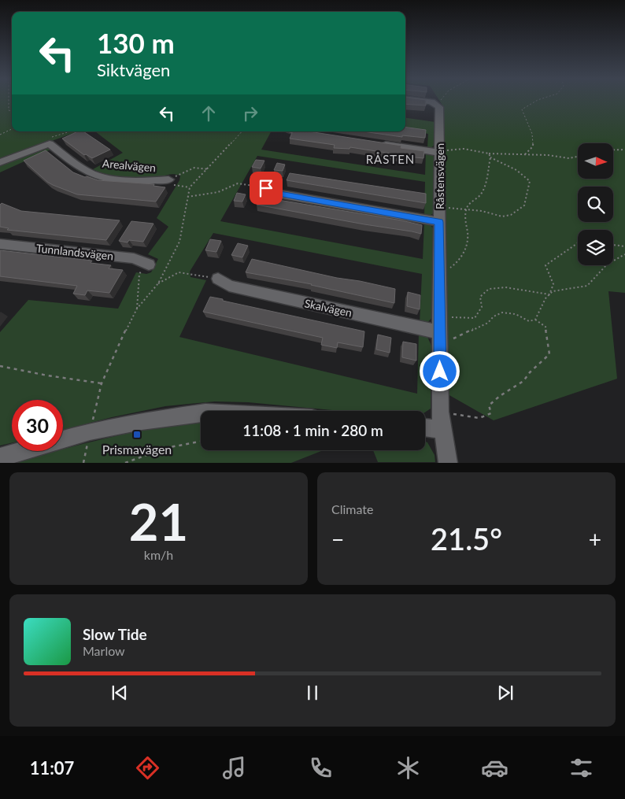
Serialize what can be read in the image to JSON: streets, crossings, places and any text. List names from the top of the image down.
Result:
{
  "streets": {
    "street": [
      "Arealvägen",
      "Råstensvägen",
      "Tunnlandsvägen",
      "Skalvägen"
    ]
  },
  "crossings": [
    ["Råstensvägen", "Skalvägen"]
  ],
  "districts": ["RÅSTEN"],
  "places": {
    "transit": ["Prismavägen"]
  },
  "north": "right",
  "page": {
    "turn": ["130 m", "Siktvägen"],
    "limit": "30",
    "trip": "11:08 · 1 min · 280 m",
    "tile": [
      ["21", "km/h"],
      "Climate"
    ],
    "heat": ["−", "21.5°", "+"],
    "song": ["Slow Tide", "Marlow"],
    "tabs": "11:07"
  }
}
